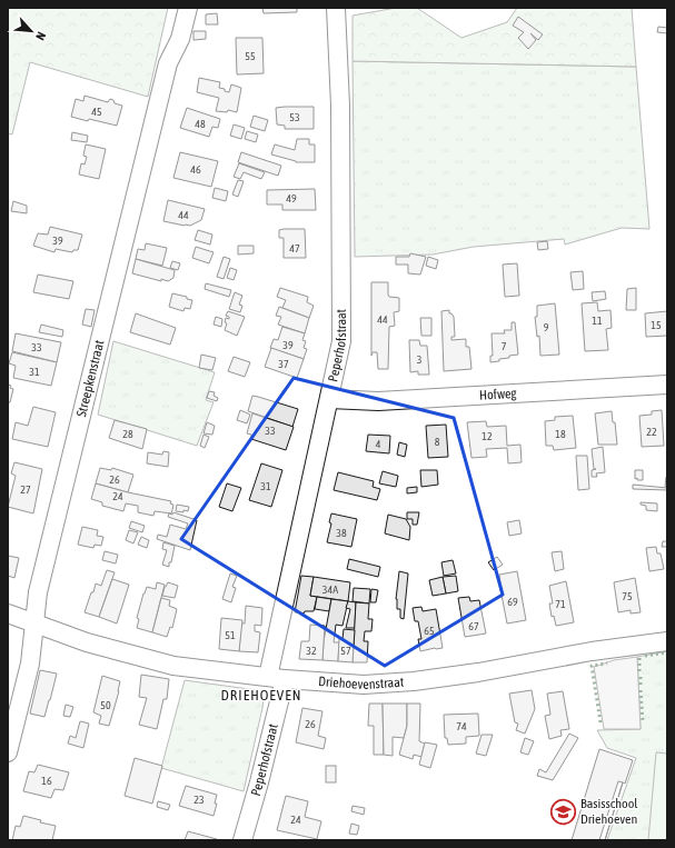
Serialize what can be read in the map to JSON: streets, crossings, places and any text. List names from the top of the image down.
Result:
{
  "streets": {
    "street": [
      "Peperhofstraat",
      "Streepkenstraat",
      "Hofweg",
      "Driehoevenstraat"
    ]
  },
  "crossings": [
    ["Peperhofstraat", "Hofweg"],
    ["Peperhofstraat", "Driehoevenstraat"],
    ["Streepkenstraat", "Driehoevenstraat"]
  ],
  "districts": ["DRIEHOEVEN"],
  "places": {
    "school or university": ["Basisschool Driehoeven"]
  },
  "house_numbers": [
    "55",
    "45",
    "53",
    "48",
    "46",
    "49",
    "44",
    "39",
    "47",
    "44",
    "11",
    "15",
    "9",
    "39",
    "7",
    "33",
    "3",
    "37",
    "31",
    "33",
    "22",
    "28",
    "18",
    "12",
    "8",
    "4",
    "26",
    "31",
    "27",
    "24",
    "38",
    "34A",
    "75",
    "69",
    "71",
    "67",
    "65",
    "51",
    "32",
    "57",
    "50",
    "26",
    "74",
    "16",
    "23",
    "24"
  ],
  "north": "bottom right"
}
